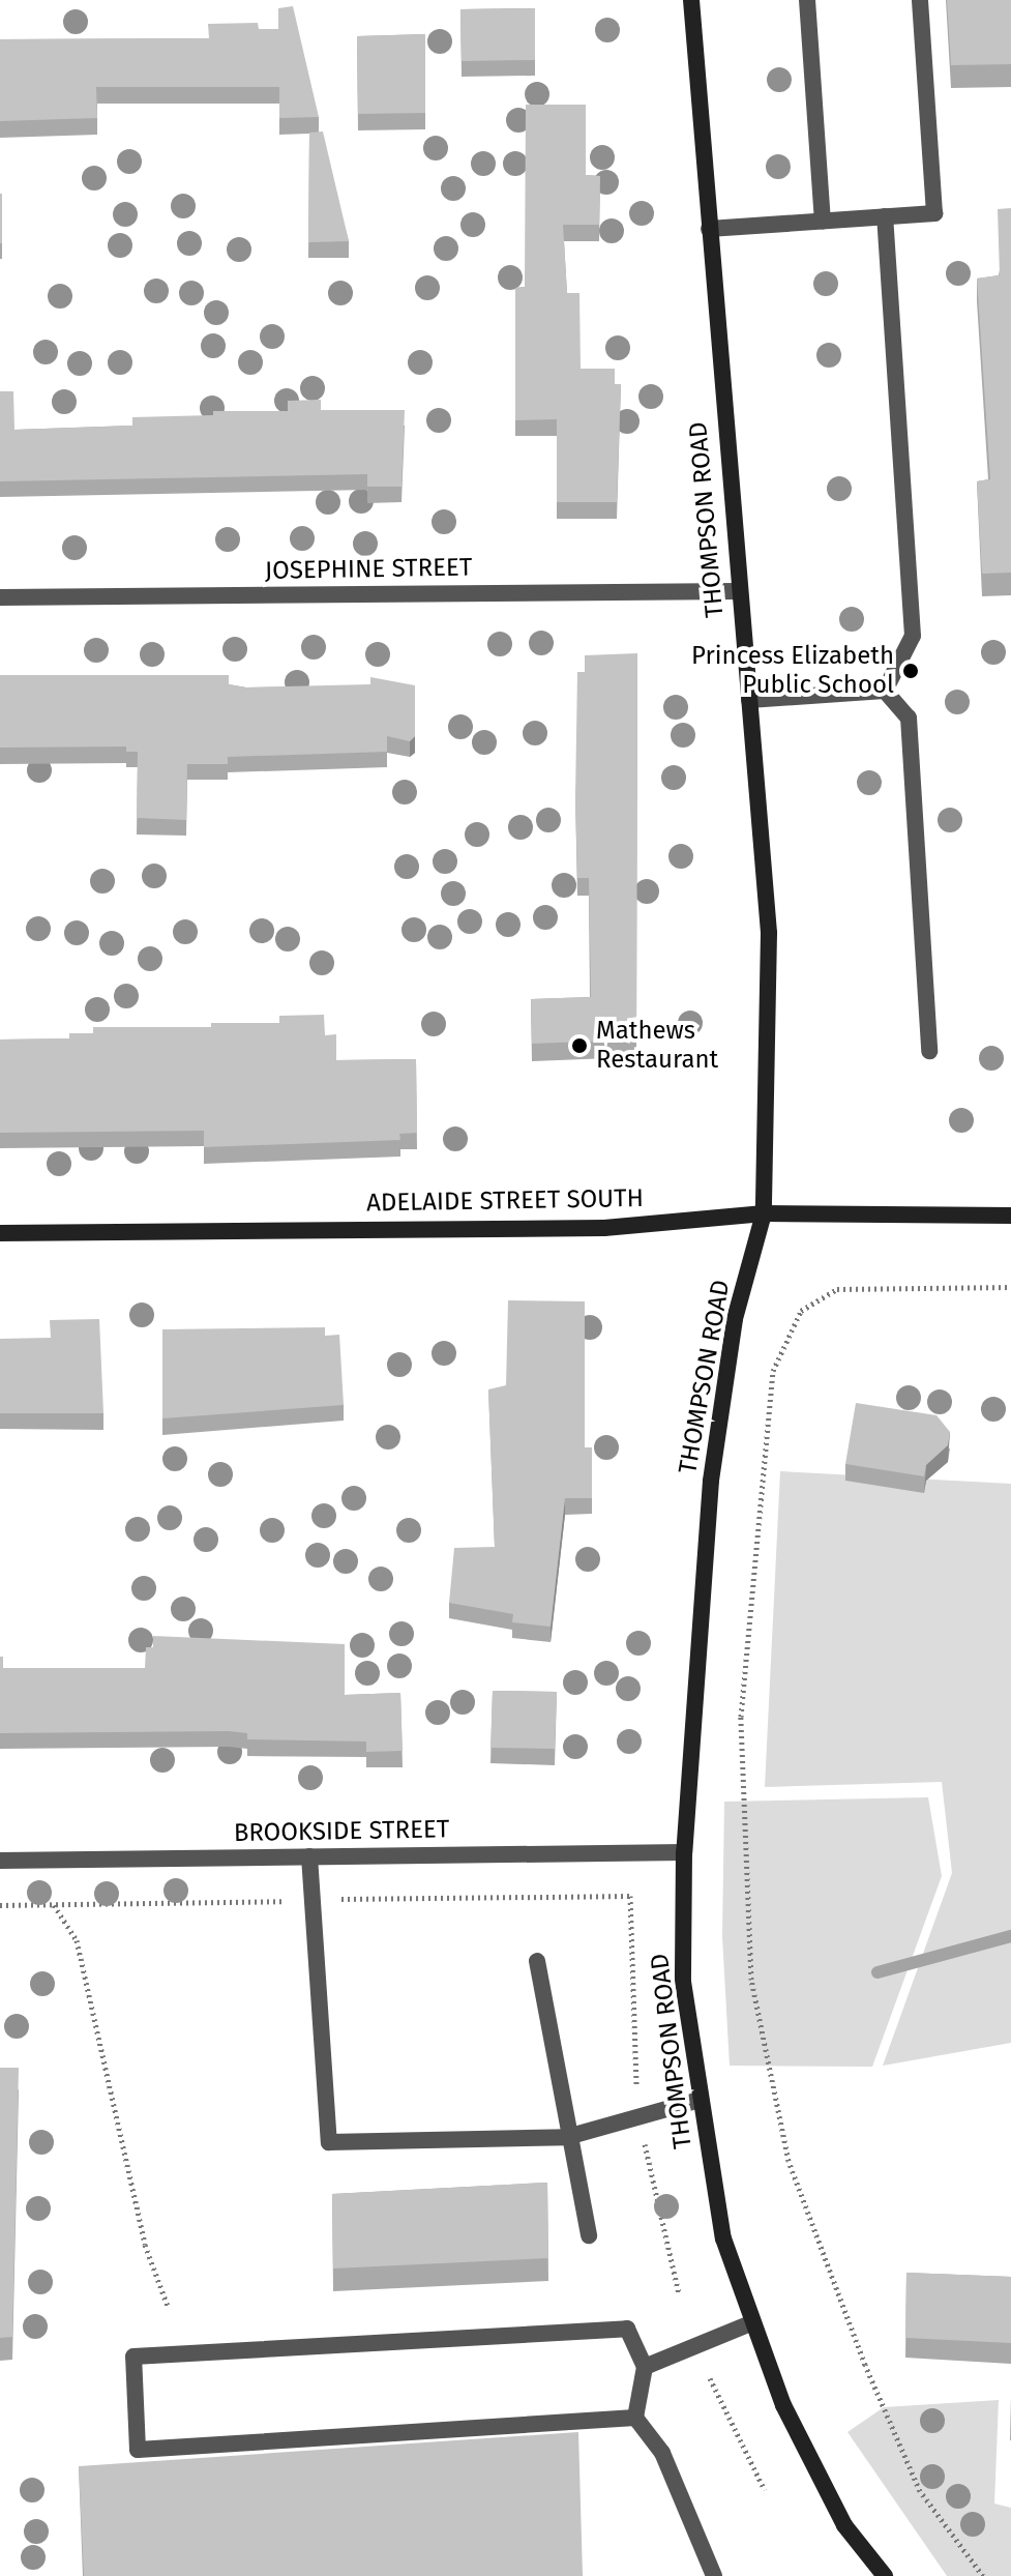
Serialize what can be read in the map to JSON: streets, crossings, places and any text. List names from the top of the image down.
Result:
{
  "streets": {
    "street": [
      "THOMPSON ROAD",
      "JOSEPHINE STREET",
      "ADELAIDE STREET SOUTH",
      "BROOKSIDE STREET"
    ]
  },
  "crossings": [
    ["THOMPSON ROAD", "JOSEPHINE STREET"],
    ["THOMPSON ROAD", "ADELAIDE STREET SOUTH"],
    ["THOMPSON ROAD", "BROOKSIDE STREET"]
  ],
  "places": ["Princess Elizabeth Public School", "Mathews Restaurant"]
}
